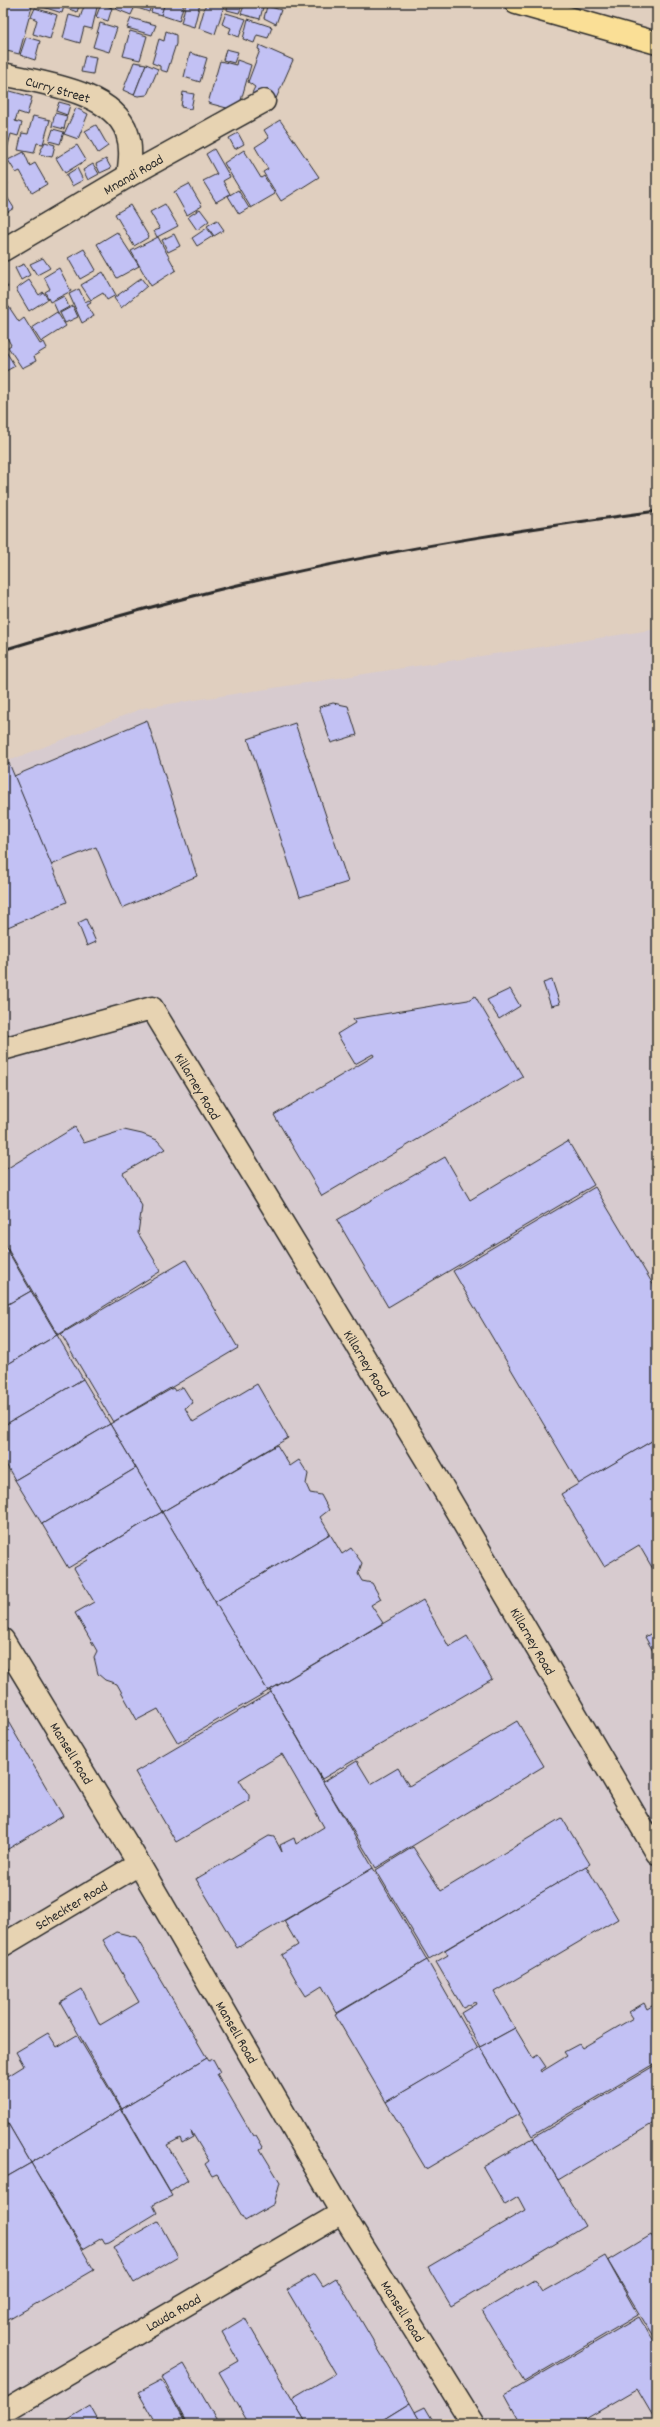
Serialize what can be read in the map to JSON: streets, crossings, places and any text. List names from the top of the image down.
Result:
{
  "streets": {
    "street": [
      "Curry Street",
      "Mnandi Road",
      "Killarney Road",
      "Mansell Road",
      "Scheckter Road",
      "Lauda Road"
    ]
  },
  "crossings": [
    ["Curry Street", "Mnandi Road"],
    ["Mansell Road", "Scheckter Road"],
    ["Mansell Road", "Lauda Road"]
  ]
}
